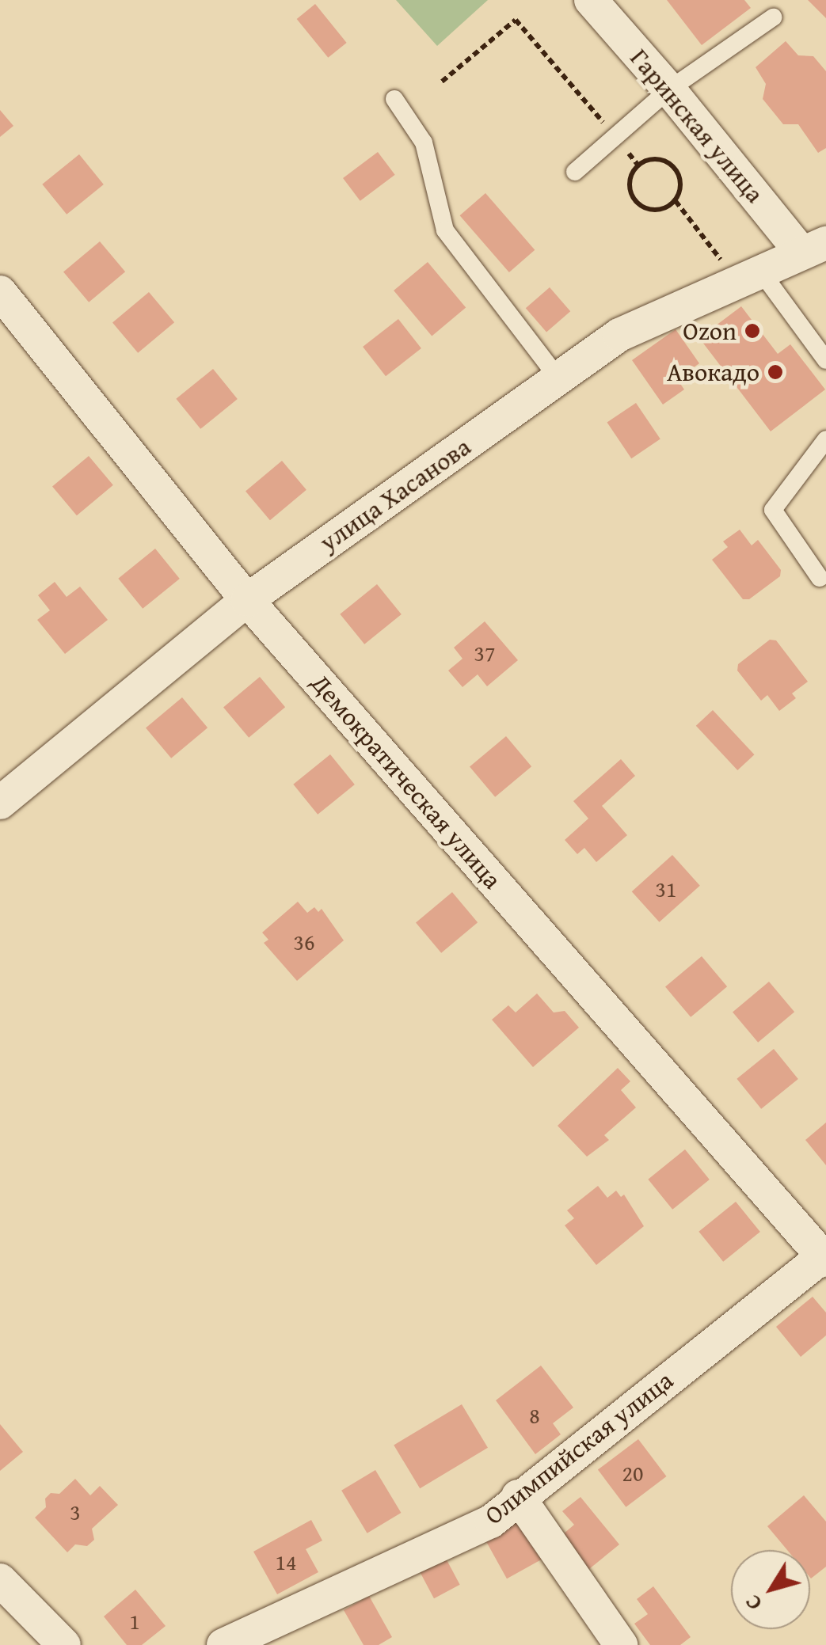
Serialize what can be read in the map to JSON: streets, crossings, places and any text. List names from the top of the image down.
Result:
{
  "streets": {
    "street": [
      "Гаринская улица",
      "улица Хасанова",
      "Демократическая улица",
      "Олимпийская улица"
    ]
  },
  "crossings": [
    ["Гаринская улица", "улица Хасанова"],
    ["улица Хасанова", "Демократическая улица"],
    ["Демократическая улица", "Олимпийская улица"]
  ],
  "places": ["Ozon", "Авокадо"],
  "house_numbers": [
    "37",
    "31",
    "36",
    "8",
    "20",
    "3",
    "14",
    "1"
  ],
  "north": "bottom left"
}
